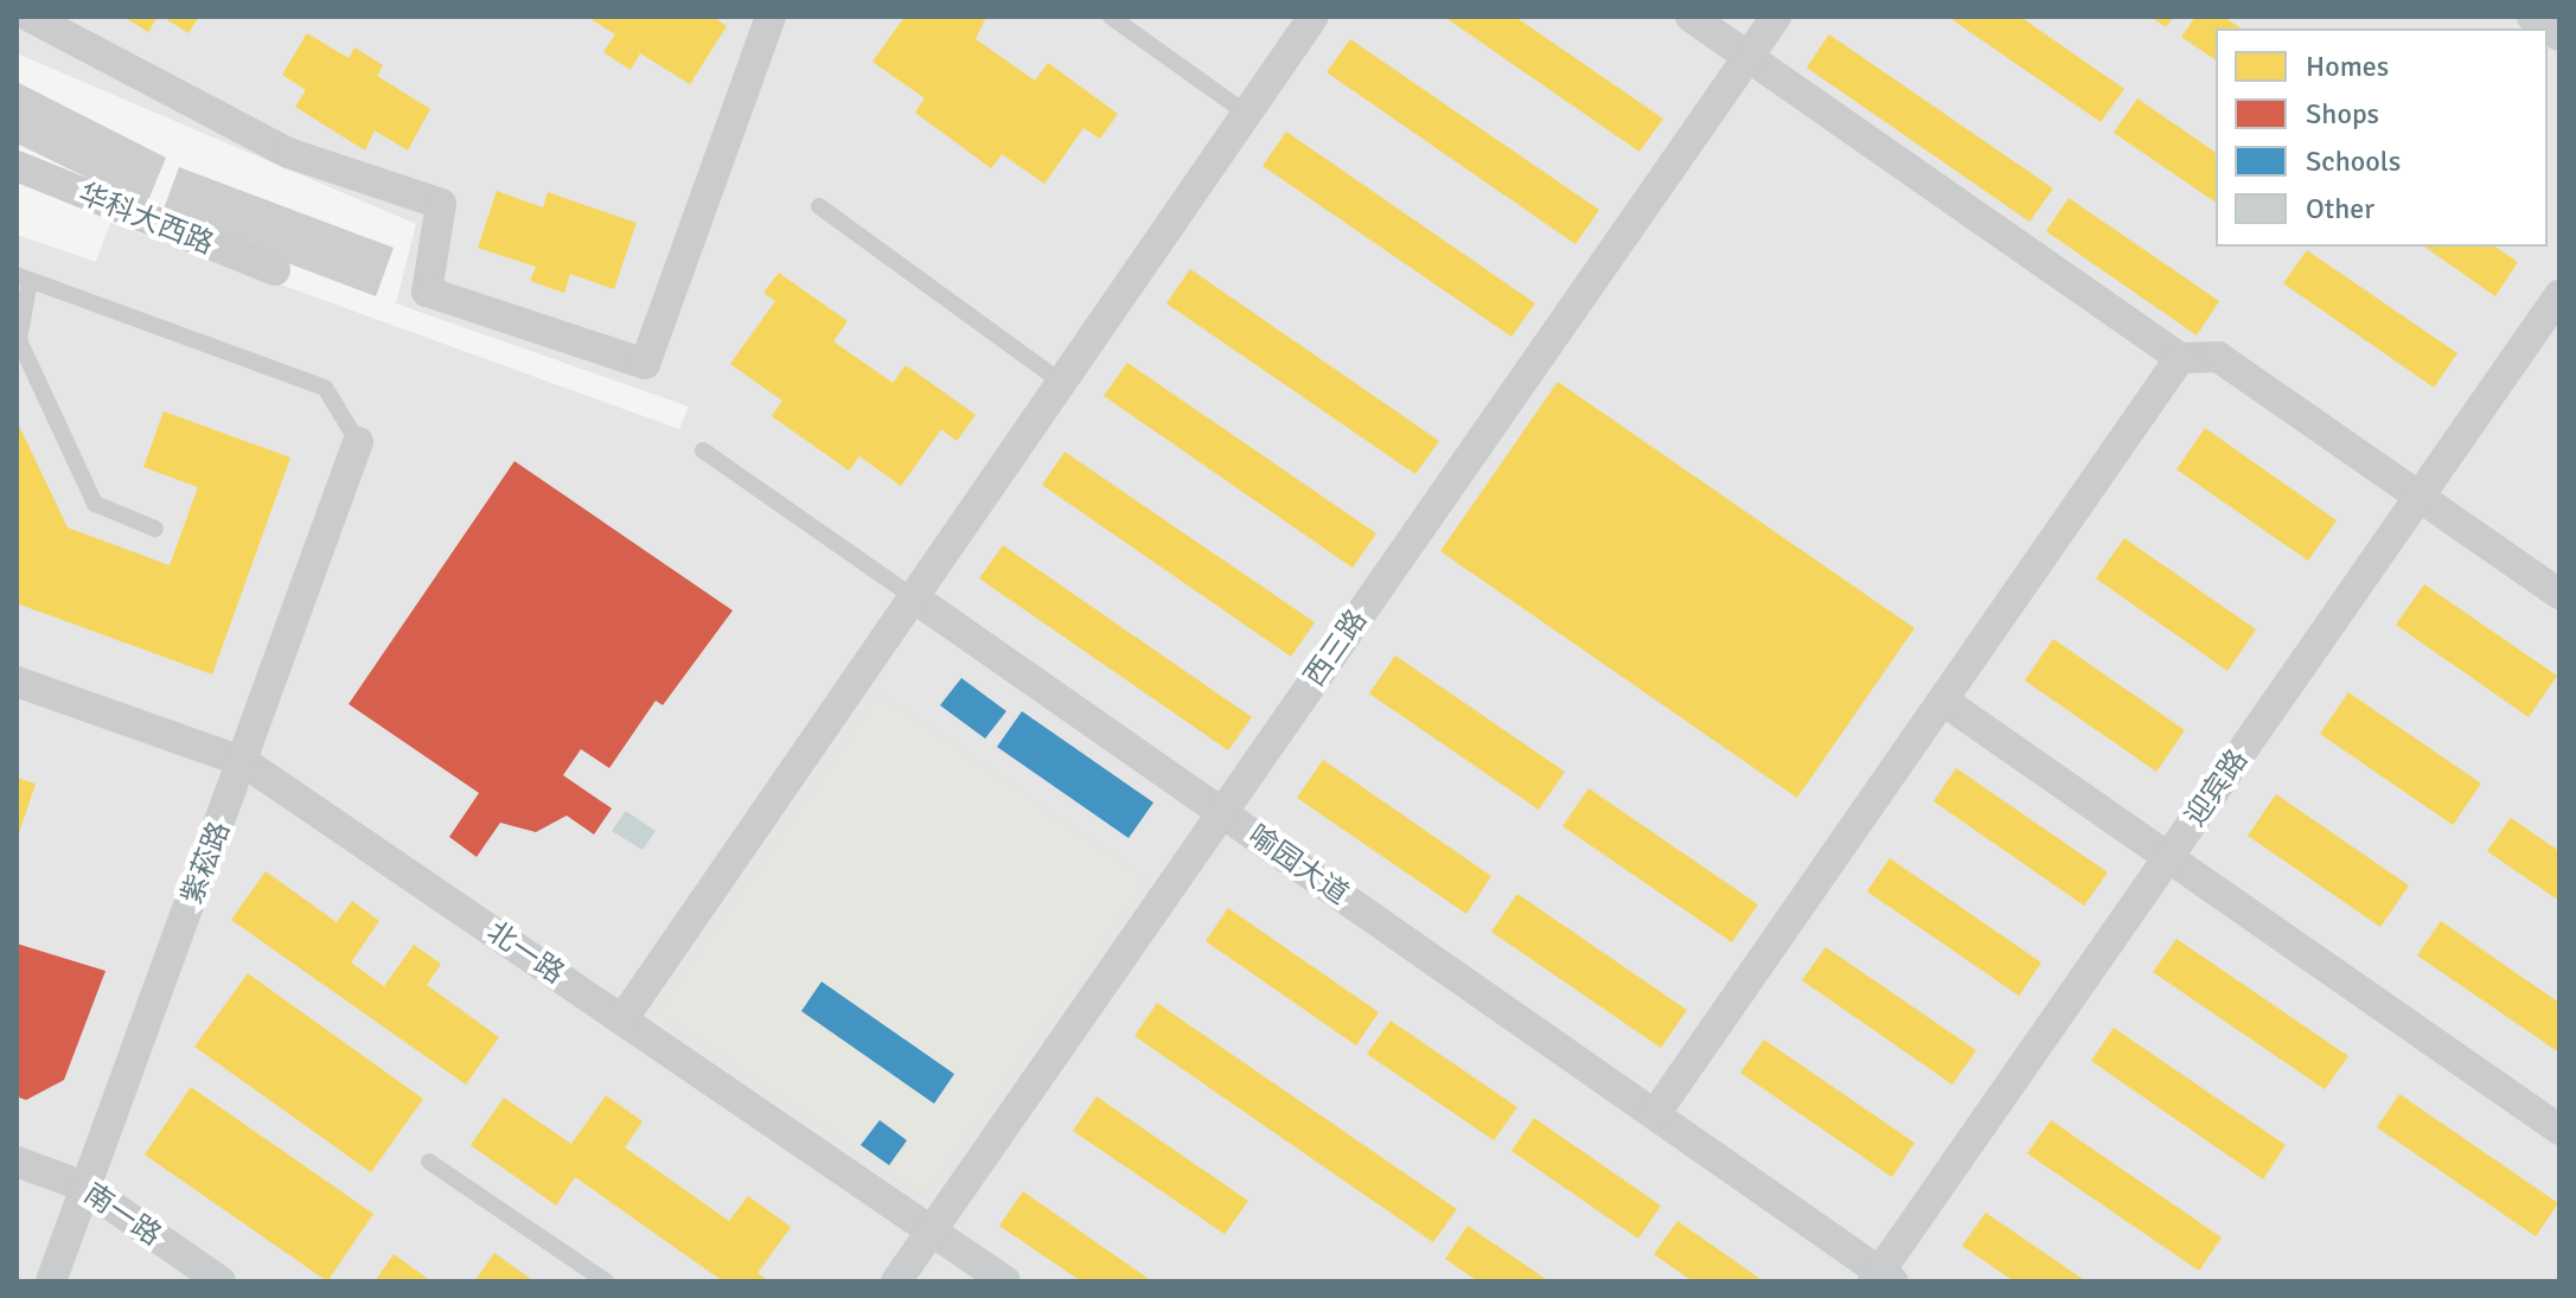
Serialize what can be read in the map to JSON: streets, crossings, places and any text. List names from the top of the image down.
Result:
{
  "streets": {
    "street": [
      "华科大西路",
      "西三路",
      "迎宾路",
      "紫菘路",
      "喻园大道",
      "北一路",
      "南一路"
    ]
  },
  "crossings": [
    ["西三路", "喻园大道"],
    ["西三路", "北一路"],
    ["迎宾路", "喻园大道"],
    ["紫菘路", "北一路"],
    ["紫菘路", "南一路"]
  ],
  "legend": [
    "Homes",
    "Shops",
    "Schools",
    "Other"
  ]
}
